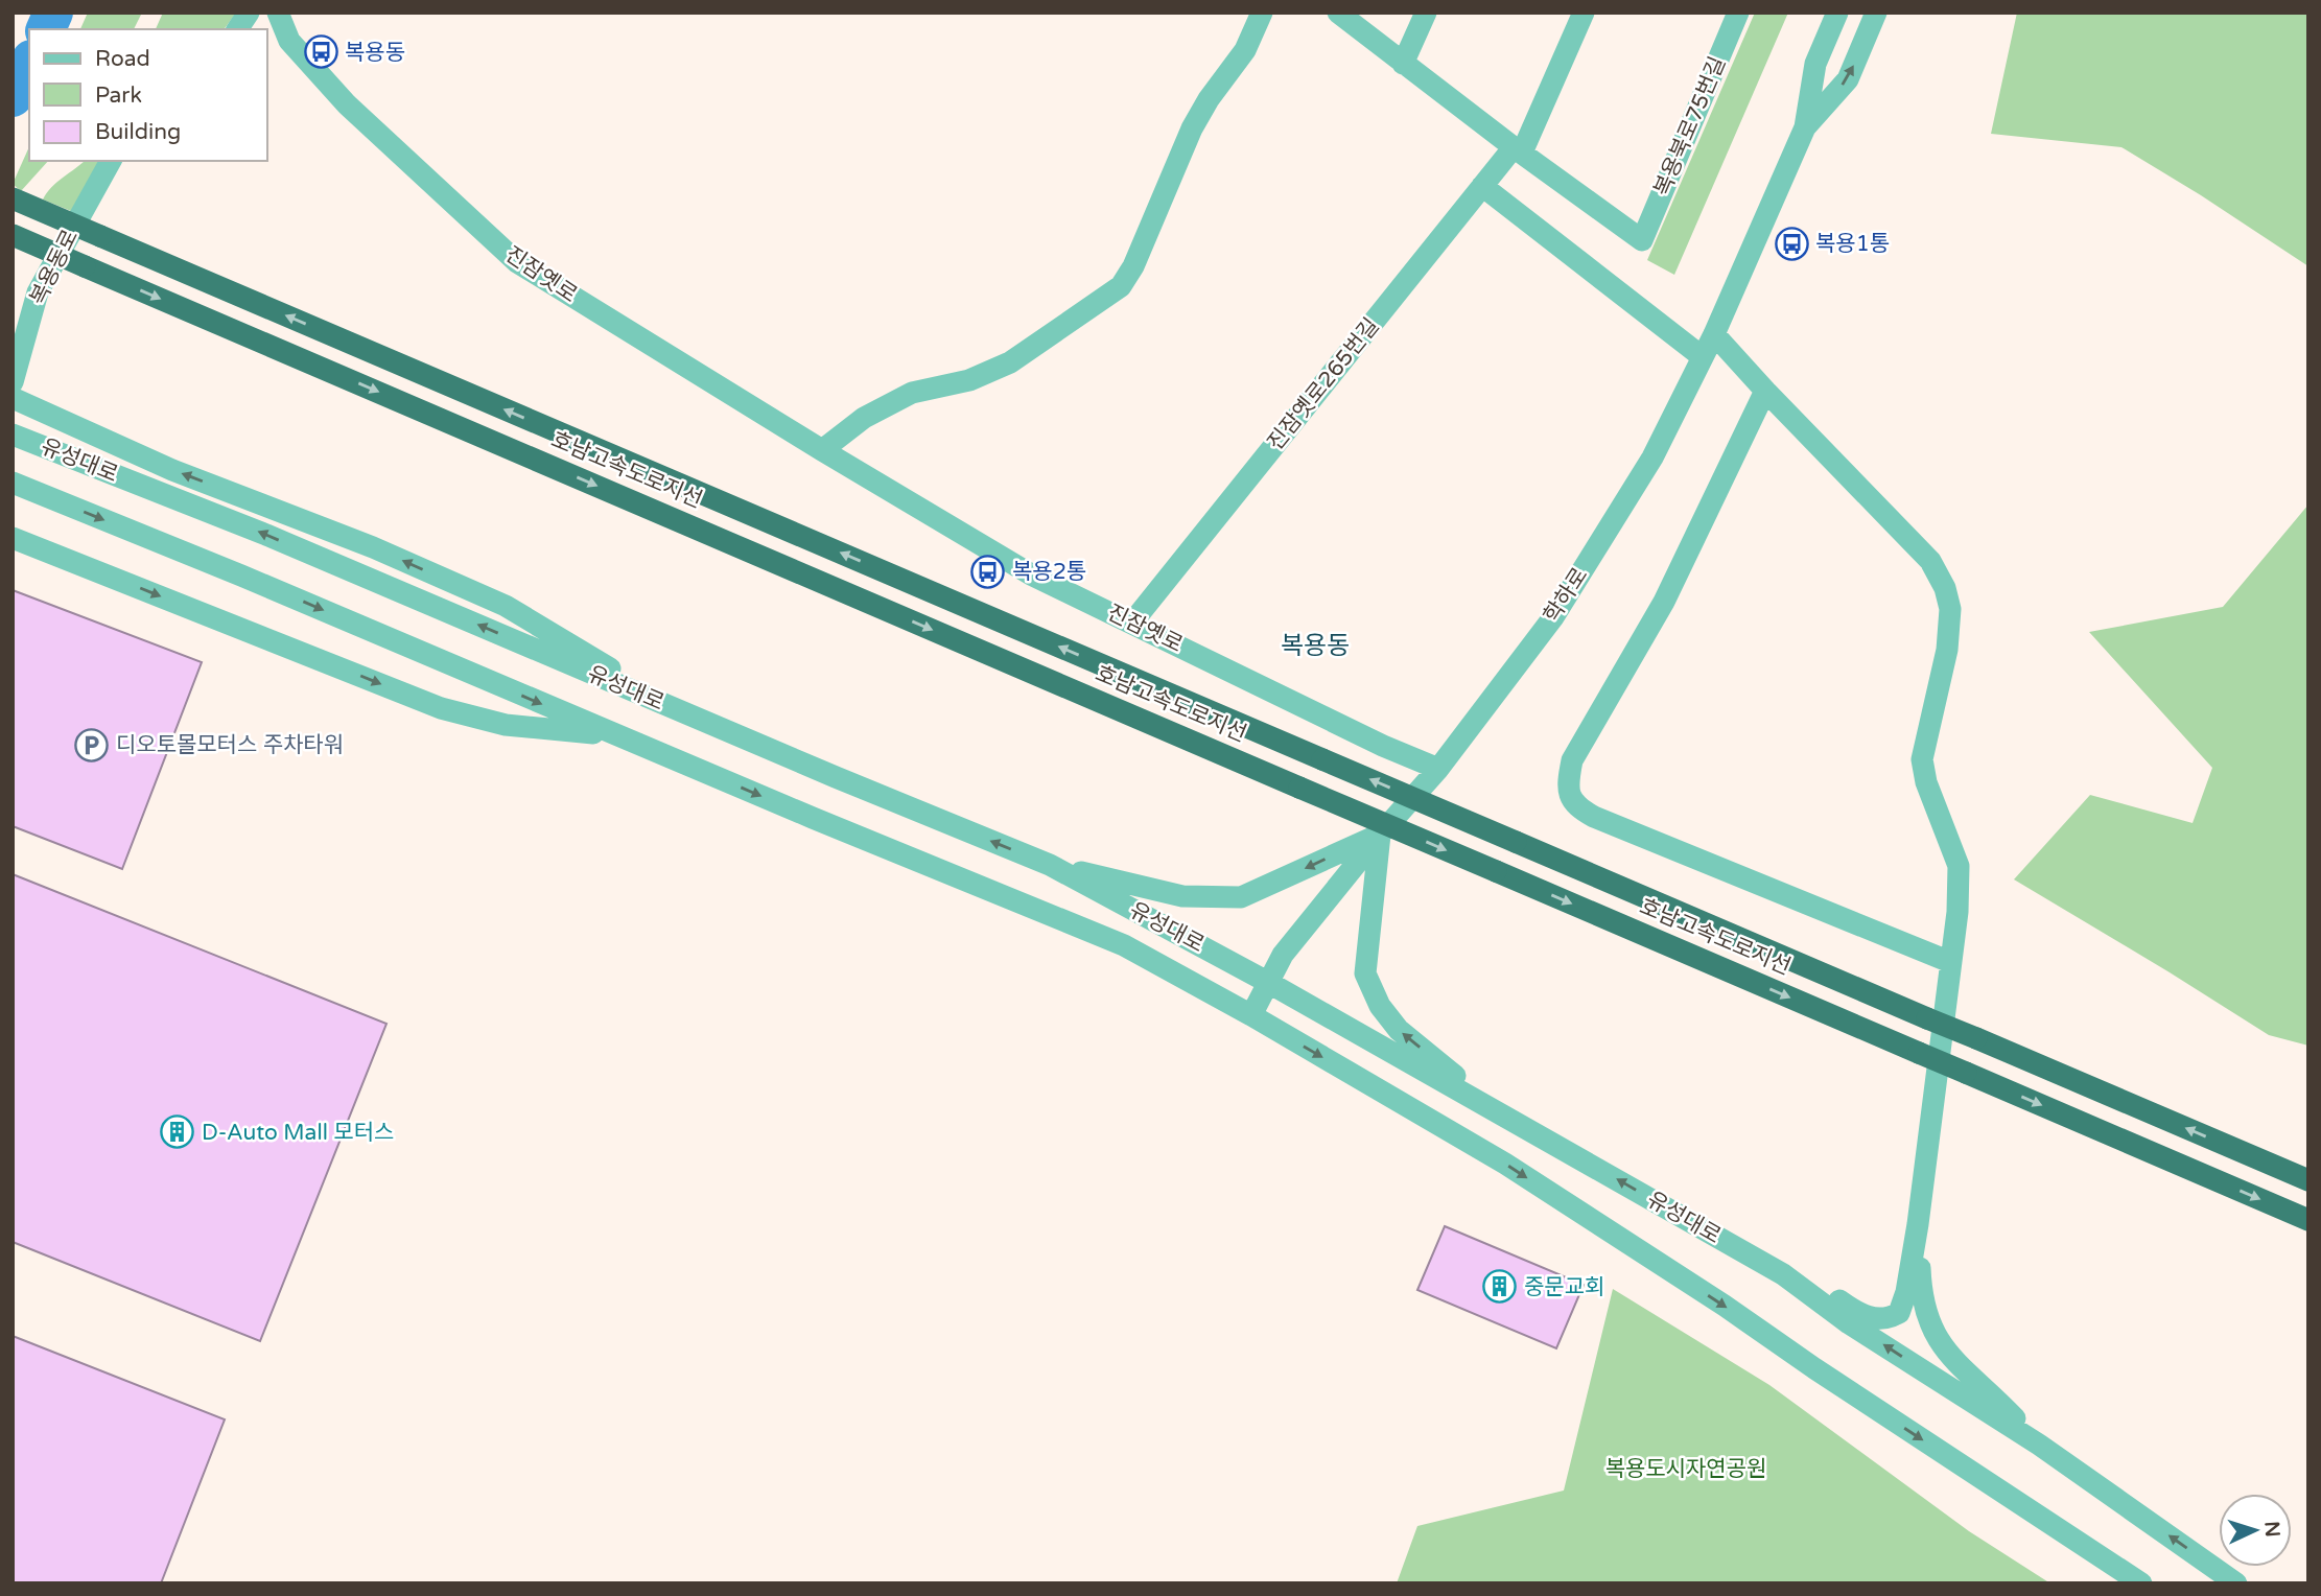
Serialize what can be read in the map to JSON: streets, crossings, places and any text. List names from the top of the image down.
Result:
{
  "streets": {
    "highway": ["호남고속도로지선"],
    "street": [
      "복용북로75번길",
      "복용동로",
      "진잠옛로",
      "진잠옛로265번길",
      "유성대로",
      "학하로"
    ]
  },
  "crossings": [
    ["복용북로75번길", "진잠옛로265번길"],
    ["진잠옛로", "진잠옛로265번길"],
    ["진잠옛로", "학하로"],
    ["유성대로", "학하로"]
  ],
  "districts": ["복용동"],
  "parks": ["복용도시자연공원"],
  "places": {
    "bus stop": ["복용동", "복용1통", "복용2통"],
    "parking": ["디오토몰모터스 주차타워"],
    "building": ["D-Auto Mall 모터스", "중문교회"]
  },
  "legend": ["Road", "Park", "Building"],
  "north": "right"
}
